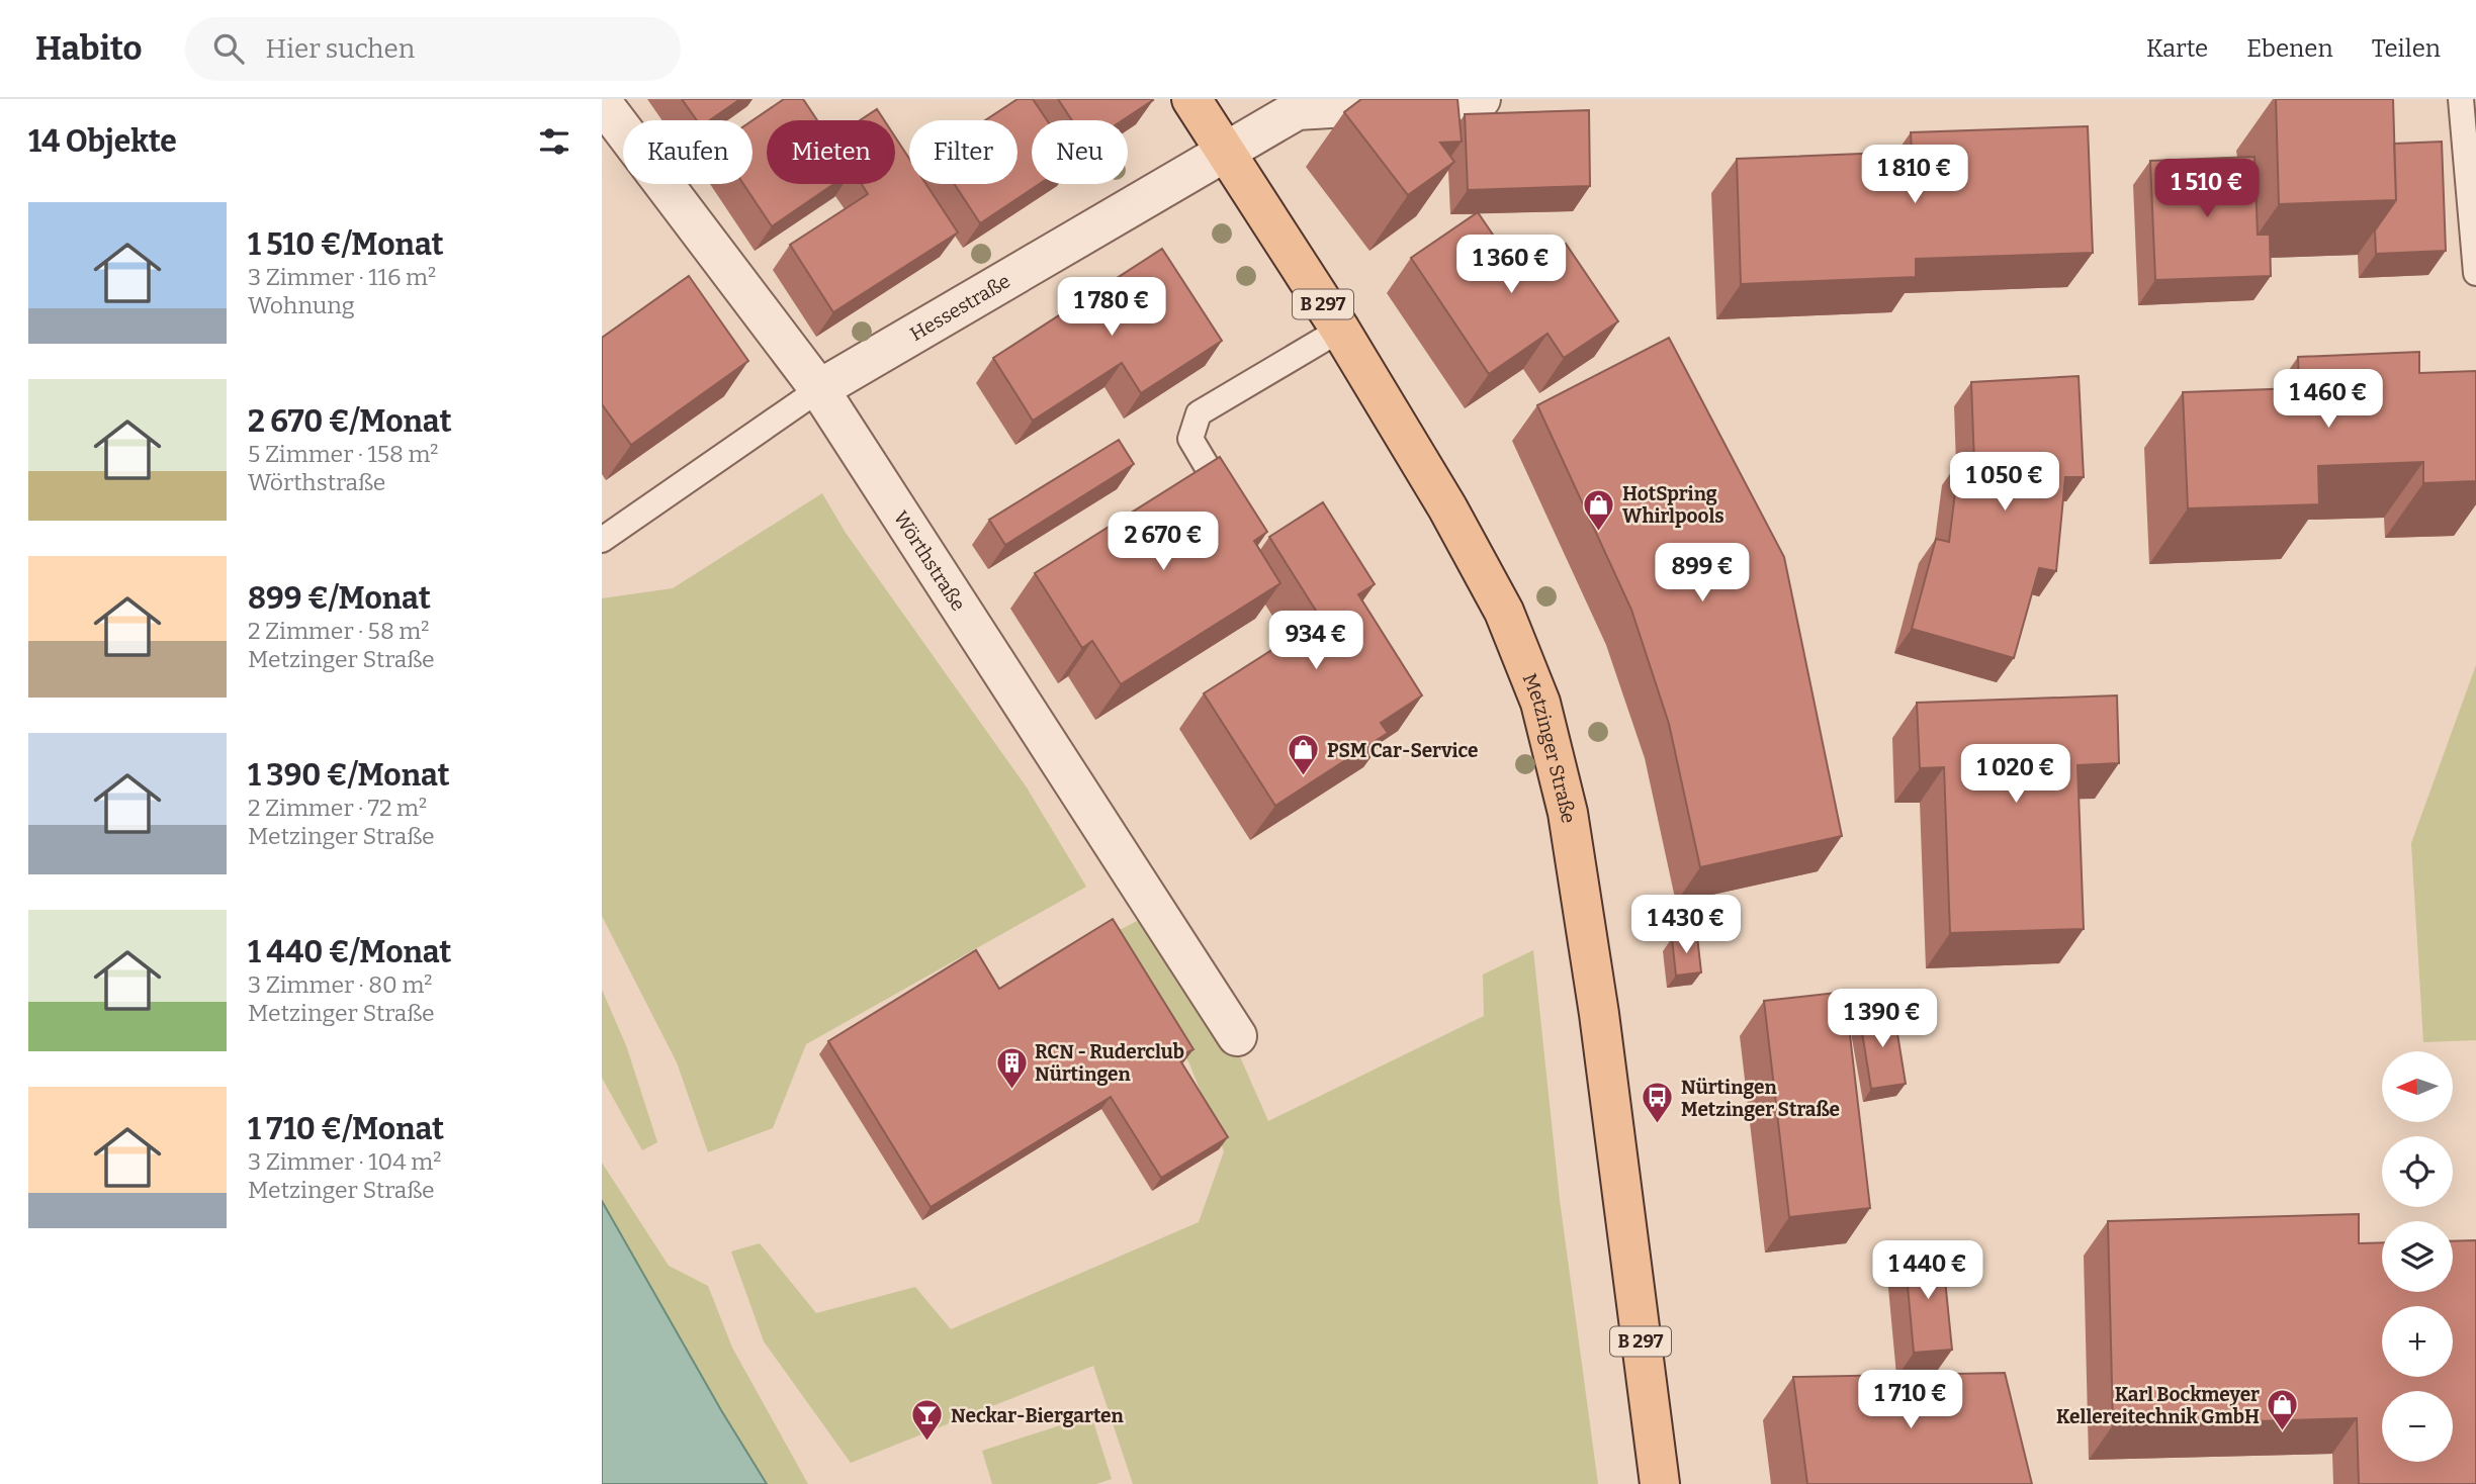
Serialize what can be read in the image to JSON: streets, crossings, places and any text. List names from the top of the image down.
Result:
{
  "streets": {
    "main road": ["B 297", "Metzinger Straße"],
    "street": ["Hessestraße", "Wörthstraße"]
  },
  "crossings": [
    ["Hessestraße", "Wörthstraße"],
    ["Hessestraße", "Metzinger Straße"]
  ],
  "places": {
    "shop": ["HotSpring Whirlpools", "PSM Car-Service", "Karl Bockmeyer Kellereitechnik GmbH"],
    "building": ["RCN - Ruderclub Nürtingen"],
    "bus stop": ["Nürtingen Metzinger Straße"],
    "bar": ["Neckar-Biergarten"]
  },
  "north": "left",
  "page": {
    "header": "Habito",
    "search": "Hier suchen",
    "nav": ["Karte", "Ebenen", "Teilen"],
    "heading": "14 Objekte",
    "chip": [
      "Kaufen",
      "Mieten",
      "Filter",
      "Neu"
    ],
    "price": [
      "1 810 €",
      "1 510 €",
      "1 360 €",
      "1 780 €",
      "1 460 €",
      "1 050 €",
      "2 670 €",
      "899 €",
      "934 €",
      "1 020 €",
      "1 430 €",
      "1 390 €",
      "1 440 €",
      "1 710 €"
    ],
    "list": [
      {
        "name": "1 510 €/Monat",
        "note": "3 Zimmer · 116 m² · Wohnung"
      },
      {
        "name": "2 670 €/Monat",
        "note": "5 Zimmer · 158 m² · Wörthstraße"
      },
      {
        "name": "899 €/Monat",
        "note": "2 Zimmer · 58 m² · Metzinger Straße"
      },
      {
        "name": "1 390 €/Monat",
        "note": "2 Zimmer · 72 m² · Metzinger Straße"
      },
      {
        "name": "1 440 €/Monat",
        "note": "3 Zimmer · 80 m² · Metzinger Straße"
      },
      {
        "name": "1 710 €/Monat",
        "note": "3 Zimmer · 104 m² · Metzinger Straße"
      }
    ],
    "map_buttons": ["+", "−"]
  }
}
